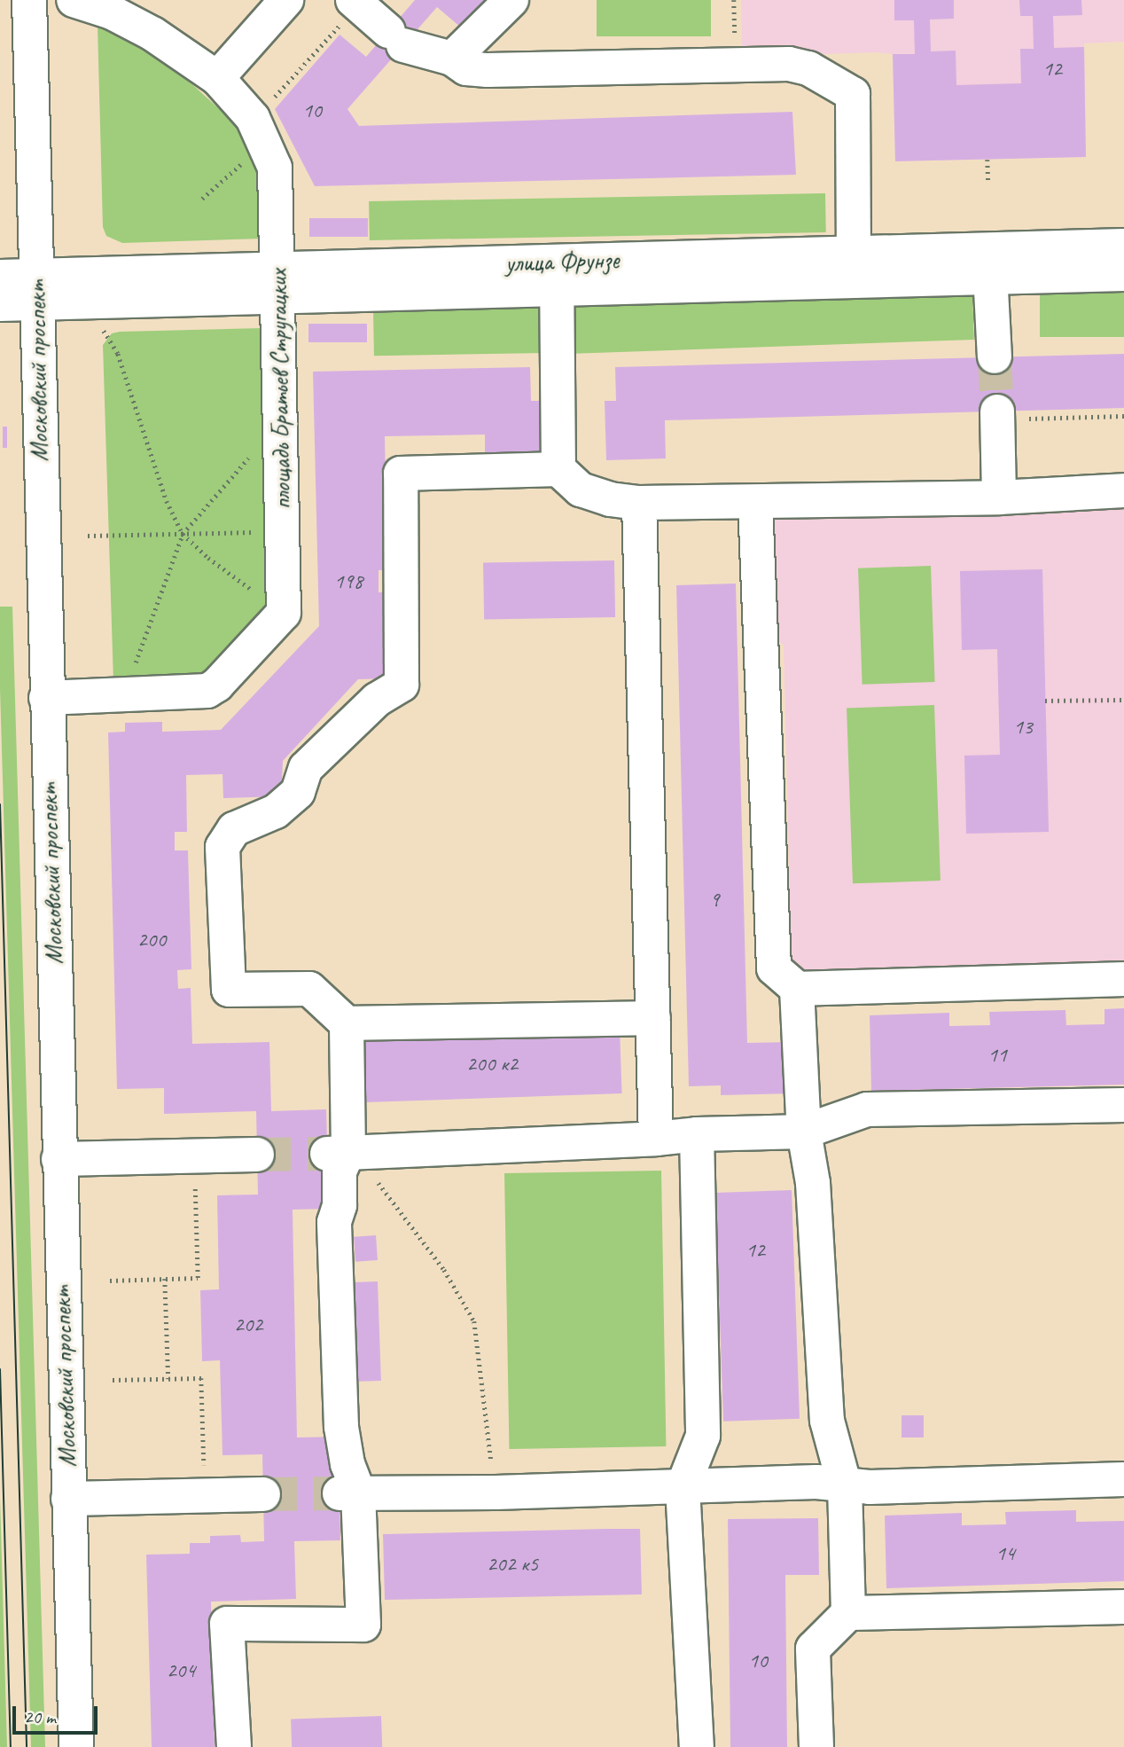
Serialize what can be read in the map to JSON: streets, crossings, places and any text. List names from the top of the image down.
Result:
{
  "streets": {
    "street": ["улица Фрунзе", "Московский проспект", "площадь Братьев Стругацких"]
  },
  "crossings": [
    ["улица Фрунзе", "Московский проспект"],
    ["улица Фрунзе", "площадь Братьев Стругацких"]
  ],
  "house_numbers": [
    "12",
    "10",
    "198",
    "13",
    "9",
    "200",
    "11",
    "200 к2",
    "12",
    "202",
    "14",
    "202 к5",
    "10",
    "204"
  ],
  "scale_bar": "20 m"
}
